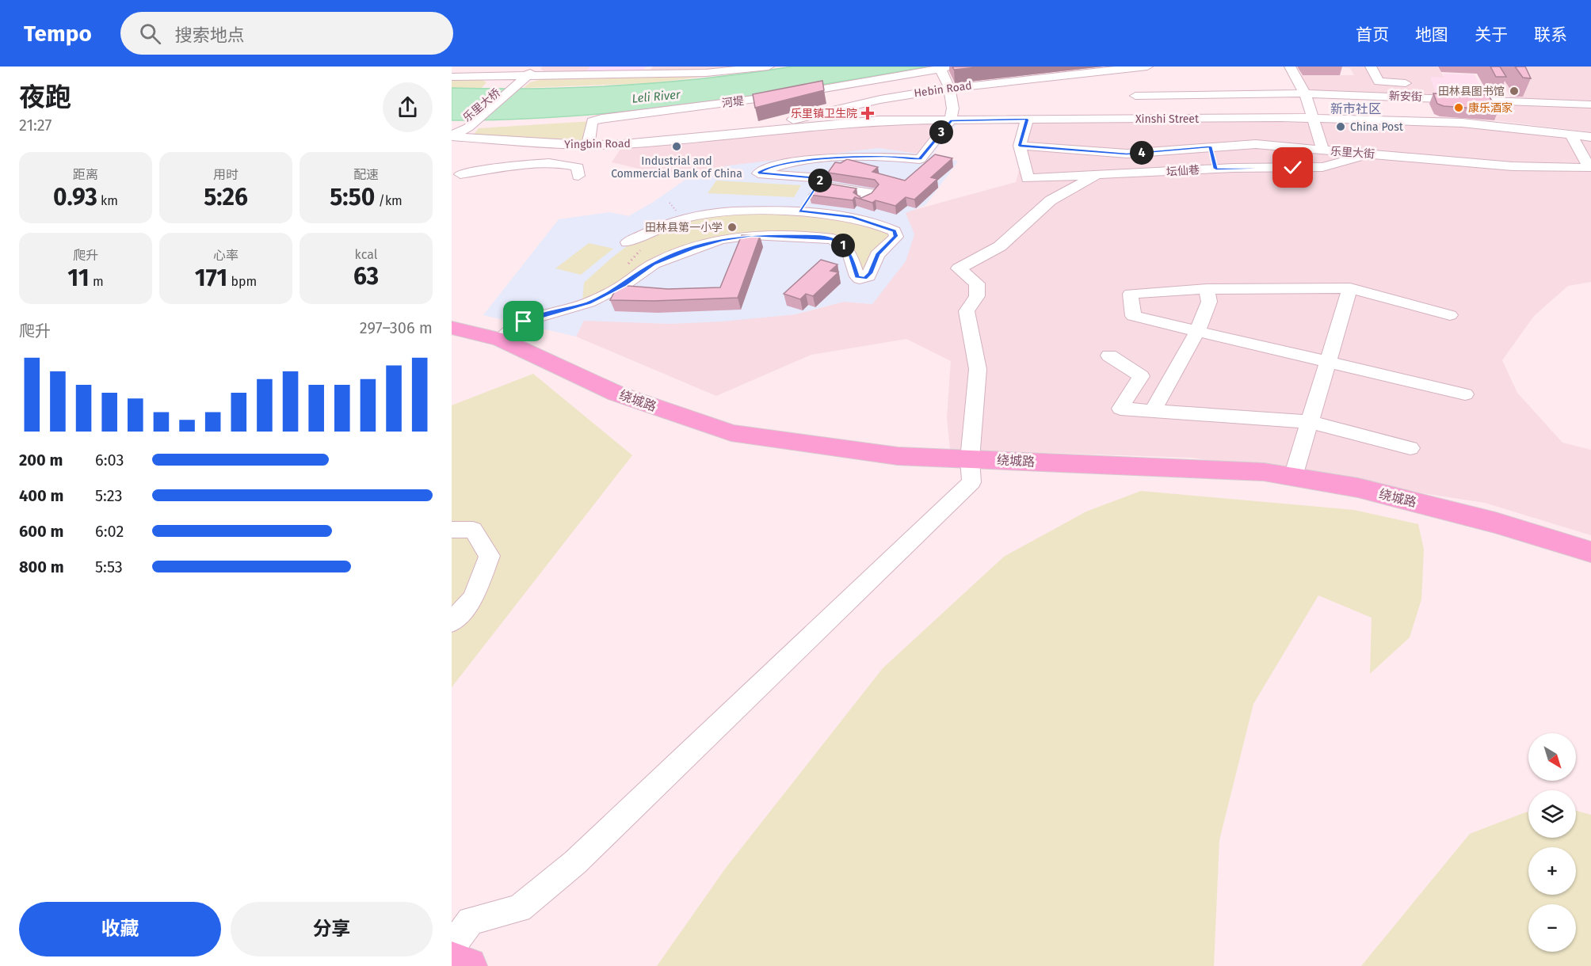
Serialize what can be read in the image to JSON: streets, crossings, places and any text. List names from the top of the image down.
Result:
{
  "streets": {
    "highway": ["绕城路"],
    "street": [
      "Hebin Road",
      "新安街",
      "河堤",
      "乐里大桥",
      "Xinshi Street",
      "Yingbin Road",
      "乐里大街",
      "坛仙巷"
    ]
  },
  "crossings": [
    ["Hebin Road", "Xinshi Street"],
    ["河堤", "Yingbin Road"],
    ["乐里大桥", "Yingbin Road"],
    ["Xinshi Street", "Yingbin Road"],
    ["Xinshi Street", "乐里大街"],
    ["乐里大街", "坛仙巷"]
  ],
  "districts": ["新市社区"],
  "water": ["Leli River"],
  "places": {
    "other": [
      "田林县图书馆",
      "康乐酒家",
      "China Post",
      "Industrial and Commercial Bank of China",
      "田林县第一小学"
    ],
    "health": ["乐里镇卫生院"]
  },
  "north": "bottom right",
  "page": {
    "header": "Tempo",
    "search": "搜索地点",
    "nav": [
      "首页",
      "地图",
      "关于",
      "联系"
    ],
    "heading": ["夜跑", "21:27"],
    "pins": [
      "3",
      "4",
      "2",
      "1"
    ],
    "stats": [
      ["距离", "0.93 km"],
      ["用时", "5:26"],
      ["配速", "5:50 /km"],
      ["爬升", "11 m"],
      ["心率", "171 bpm"],
      ["kcal", "63"]
    ],
    "chart": ["爬升", "297–306 m"],
    "list": [
      {
        "name": "200 m",
        "note": "6:03"
      },
      {
        "name": "400 m",
        "note": "5:23"
      },
      {
        "name": "600 m",
        "note": "6:02"
      },
      {
        "name": "800 m",
        "note": "5:53"
      }
    ],
    "map_buttons": ["+", "−"],
    "buttons": ["收藏", "分享"]
  }
}
